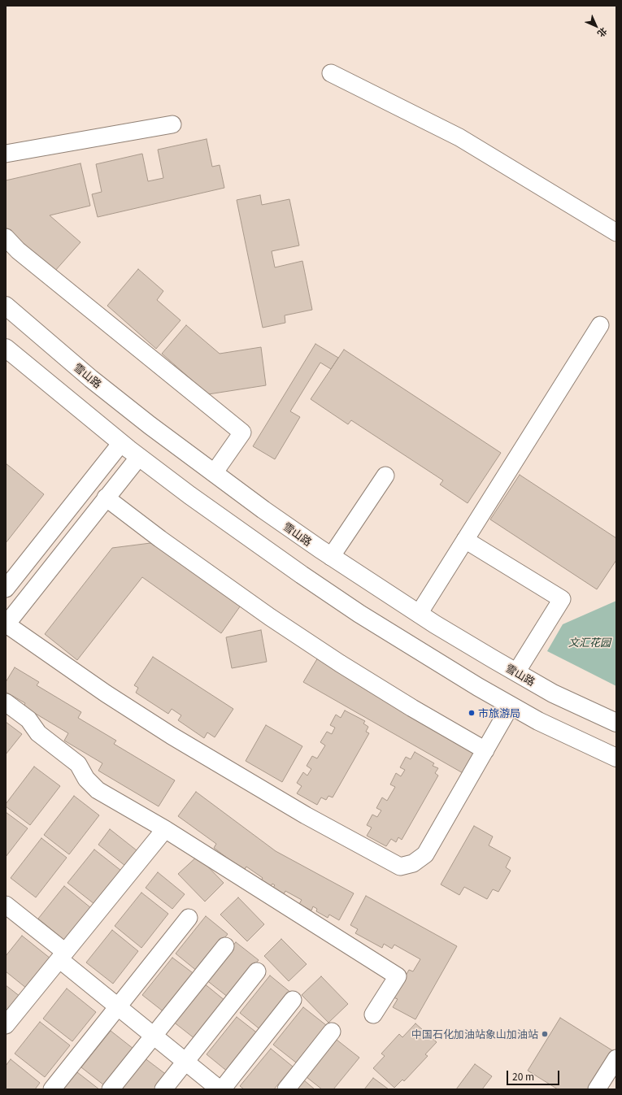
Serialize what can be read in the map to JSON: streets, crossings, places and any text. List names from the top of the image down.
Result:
{
  "streets": {
    "main road": ["雪山路"]
  },
  "parks": ["文汇花园"],
  "places": ["市旅游局", "中国石化加油站象山加油站"],
  "scale_bar": "20 m",
  "north": "bottom right"
}
